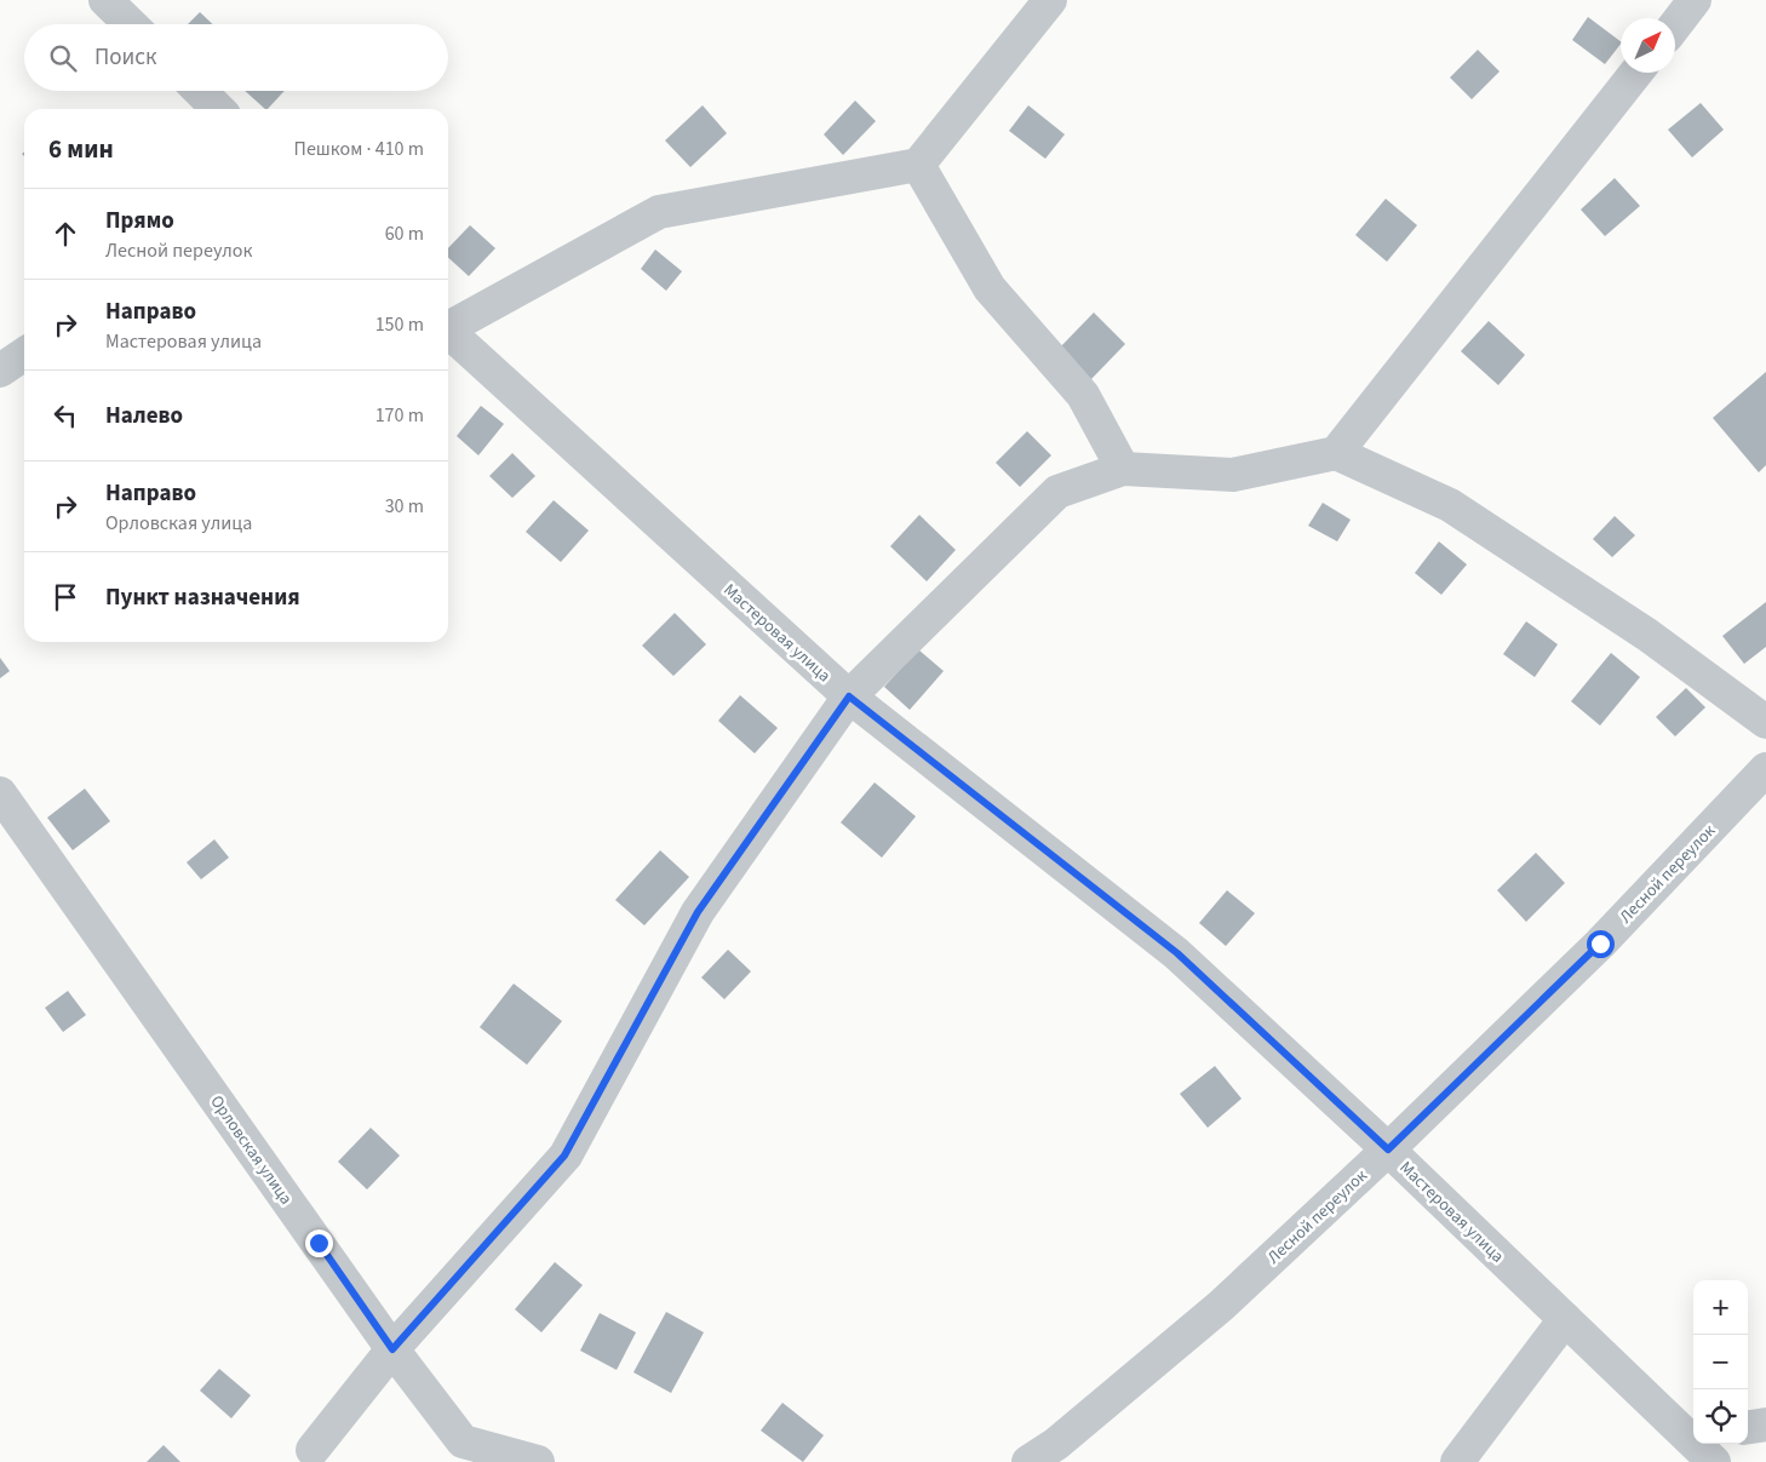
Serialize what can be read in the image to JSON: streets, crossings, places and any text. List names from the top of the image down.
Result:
{
  "streets": {
    "street": ["Мастеровая улица", "Лесной переулок", "Орловская улица"]
  },
  "crossings": [
    ["Мастеровая улица", "Лесной переулок"]
  ],
  "north": "top right",
  "page": {
    "search": "Поиск",
    "heading": ["6 мин", "Пешком · 410 m"],
    "list": [
      ["Прямо", "Лесной переулок", "60 m"],
      ["Направо", "Мастеровая улица", "150 m"],
      ["Налево", "170 m"],
      ["Направо", "Орловская улица", "30 m"],
      "Пункт назначения"
    ],
    "map_buttons": ["+", "−"]
  }
}
